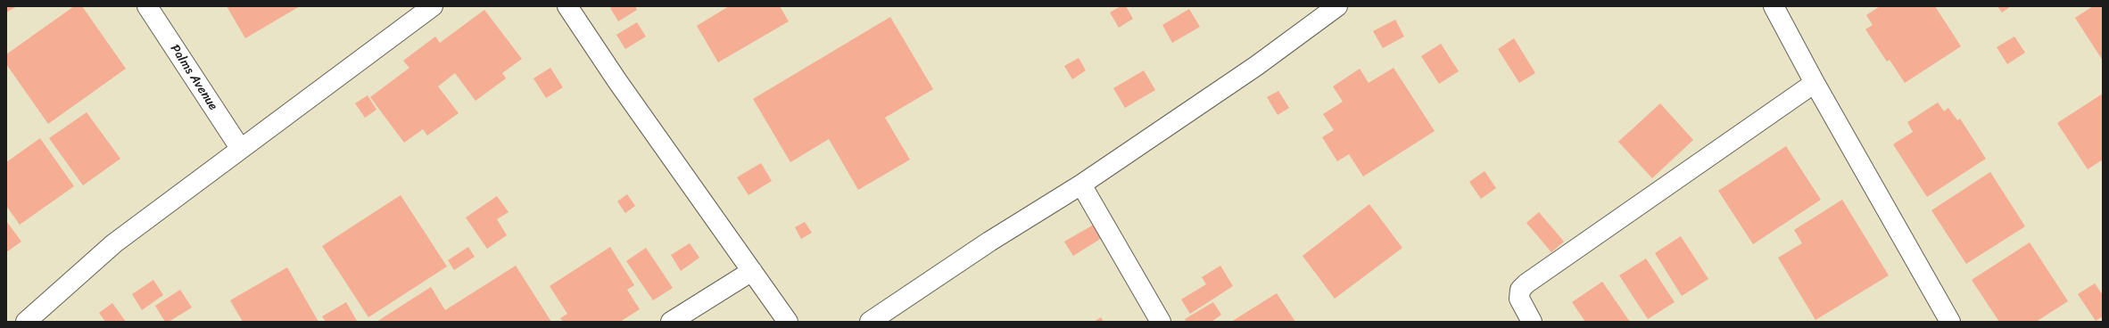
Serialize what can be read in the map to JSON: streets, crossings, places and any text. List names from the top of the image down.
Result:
{
  "streets": {
    "street": ["Palms Avenue"]
  }
}
